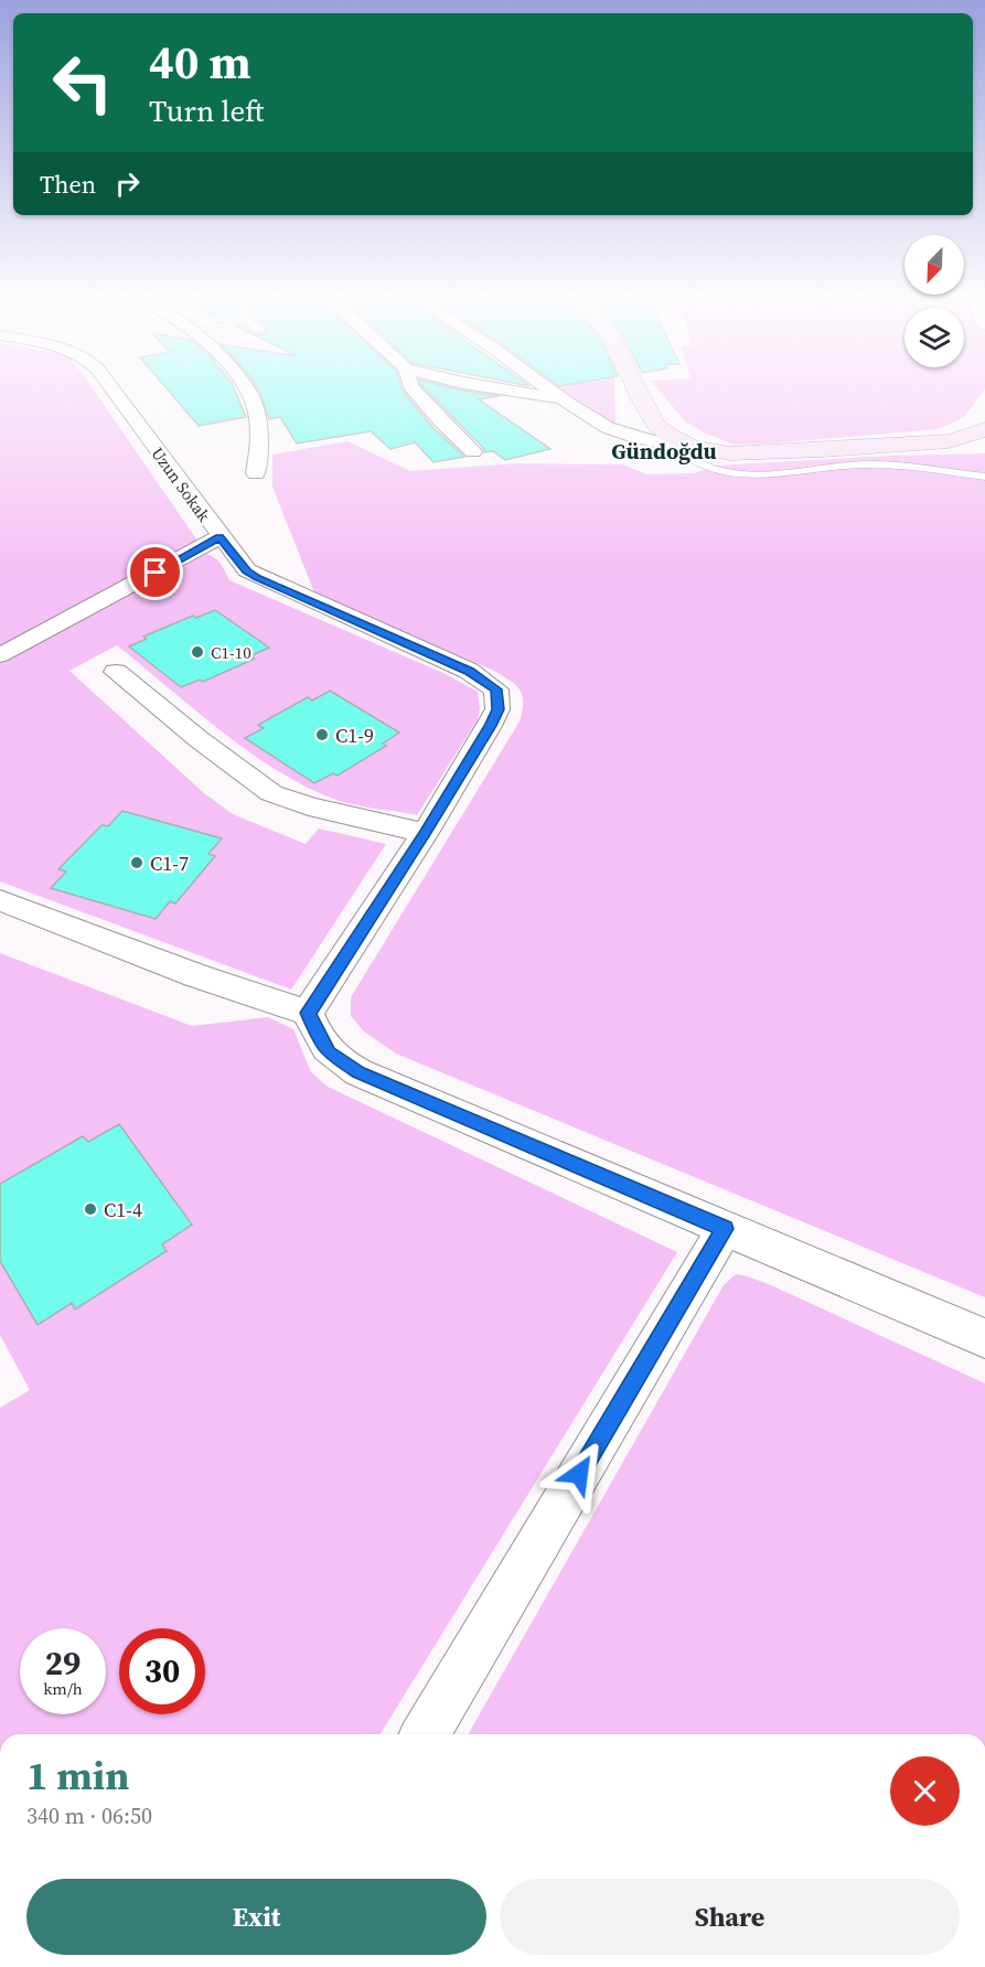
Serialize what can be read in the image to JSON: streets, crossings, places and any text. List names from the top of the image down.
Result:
{
  "streets": {
    "street": ["Uzun Sokak"]
  },
  "districts": ["Gündoğdu"],
  "places": [
    "C1-10",
    "C1-9",
    "C1-7",
    "C1-4"
  ],
  "north": "bottom left",
  "page": {
    "turn": ["40 m", "Turn left"],
    "then": "Then",
    "speed": "29 km/h",
    "limit": "30",
    "heading": ["1 min", "340 m · 06:50"],
    "buttons": ["Exit", "Share"]
  }
}
